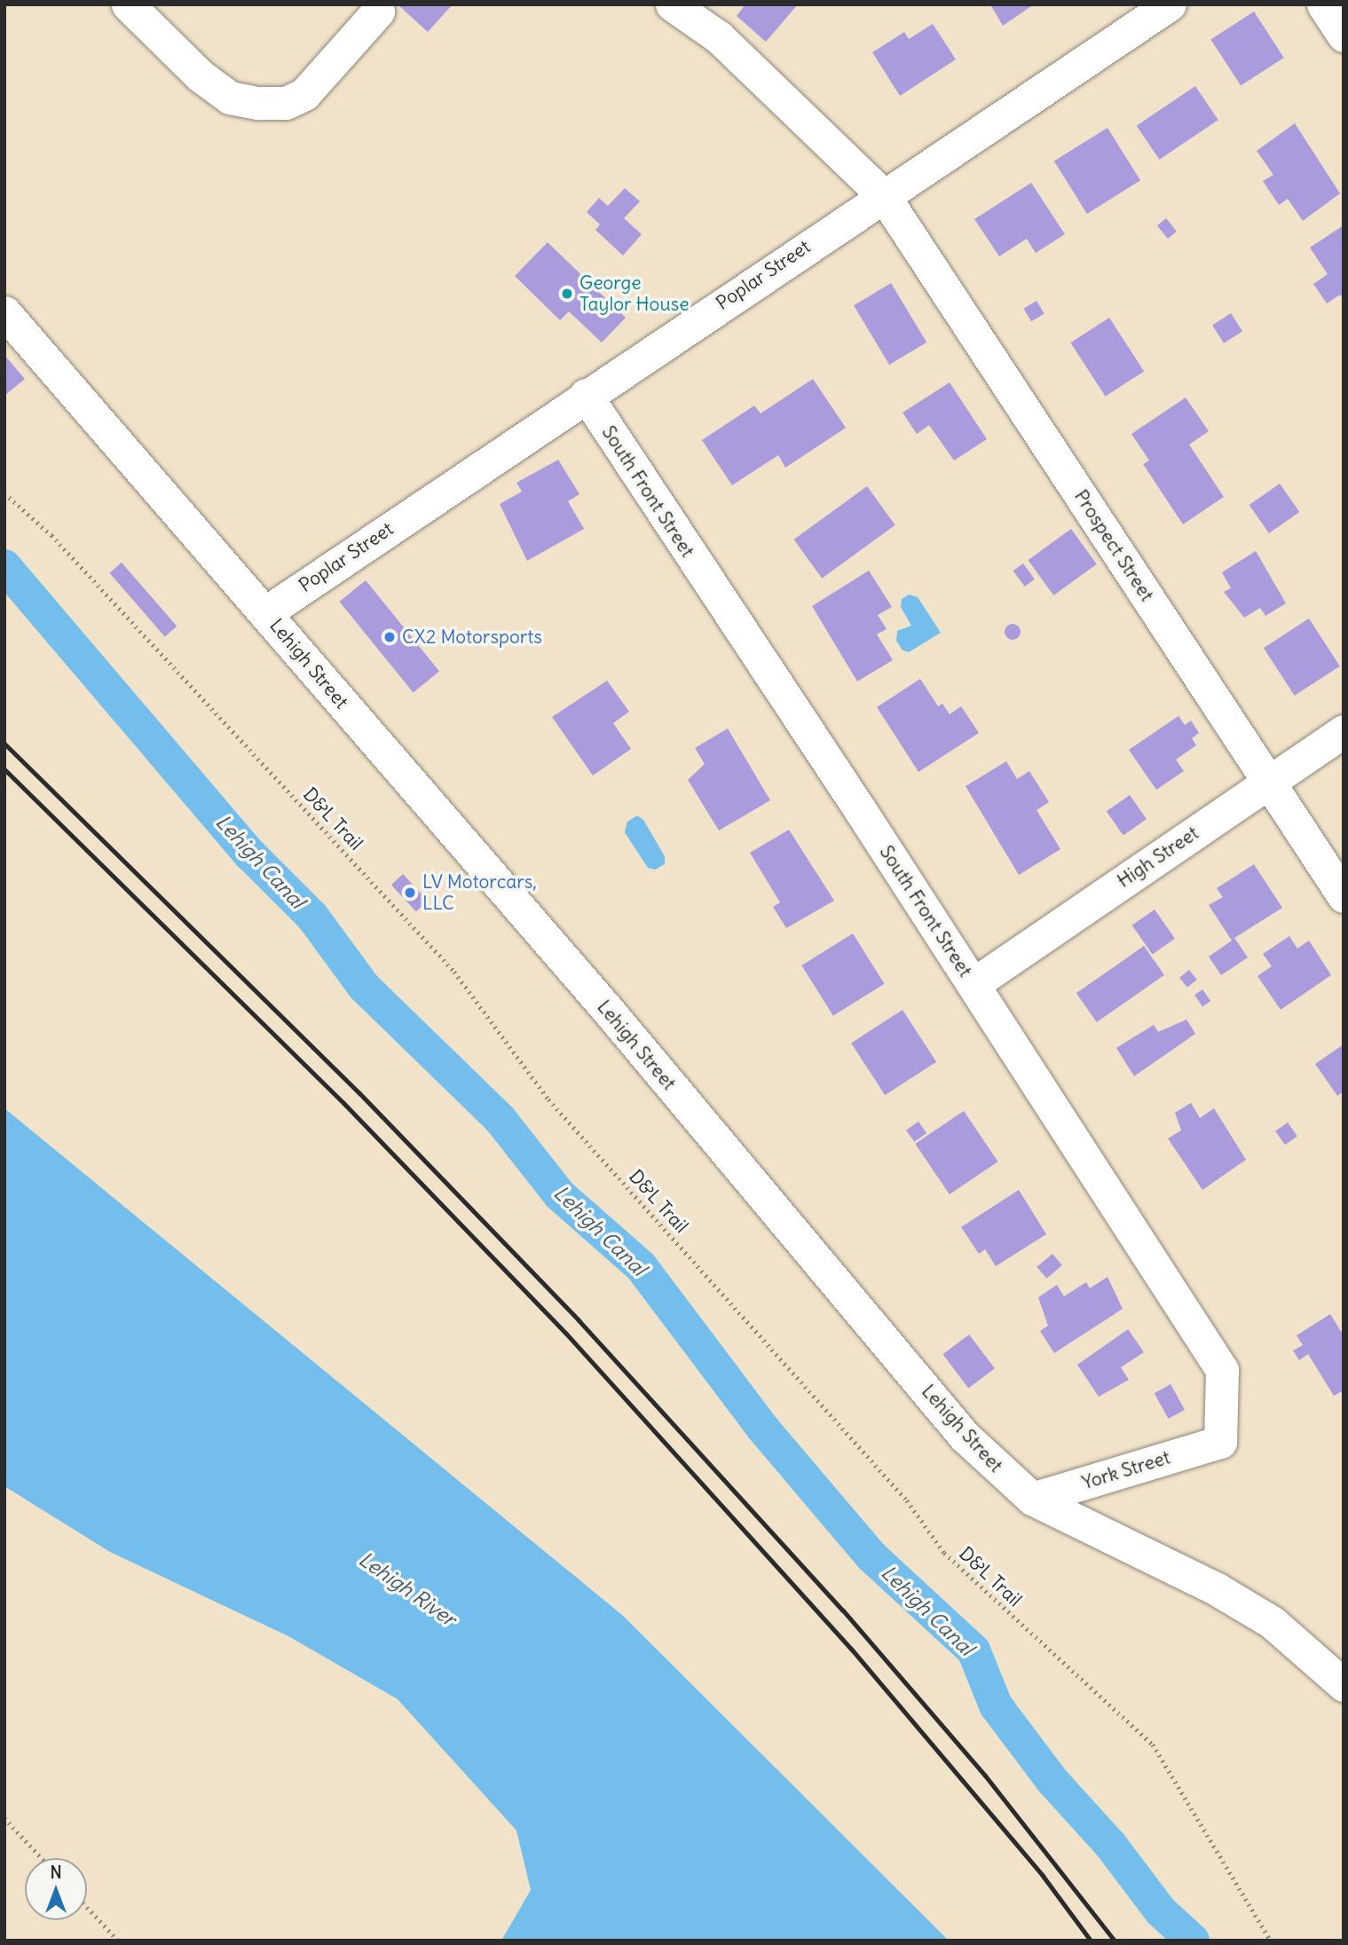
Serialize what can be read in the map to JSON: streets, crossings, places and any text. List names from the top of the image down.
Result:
{
  "streets": {
    "street": [
      "Poplar Street",
      "South Front Street",
      "Prospect Street",
      "Lehigh Street",
      "High Street",
      "York Street"
    ],
    "path": ["D&L Trail"]
  },
  "crossings": [
    ["Poplar Street", "South Front Street"],
    ["Poplar Street", "Prospect Street"],
    ["Poplar Street", "Lehigh Street"],
    ["South Front Street", "High Street"],
    ["South Front Street", "York Street"],
    ["Prospect Street", "High Street"],
    ["Lehigh Street", "York Street"]
  ],
  "water": ["Lehigh Canal", "Lehigh River"],
  "places": ["George Taylor House", "CX2 Motorsports", "LV Motorcars, LLC"],
  "north": "top"
}
